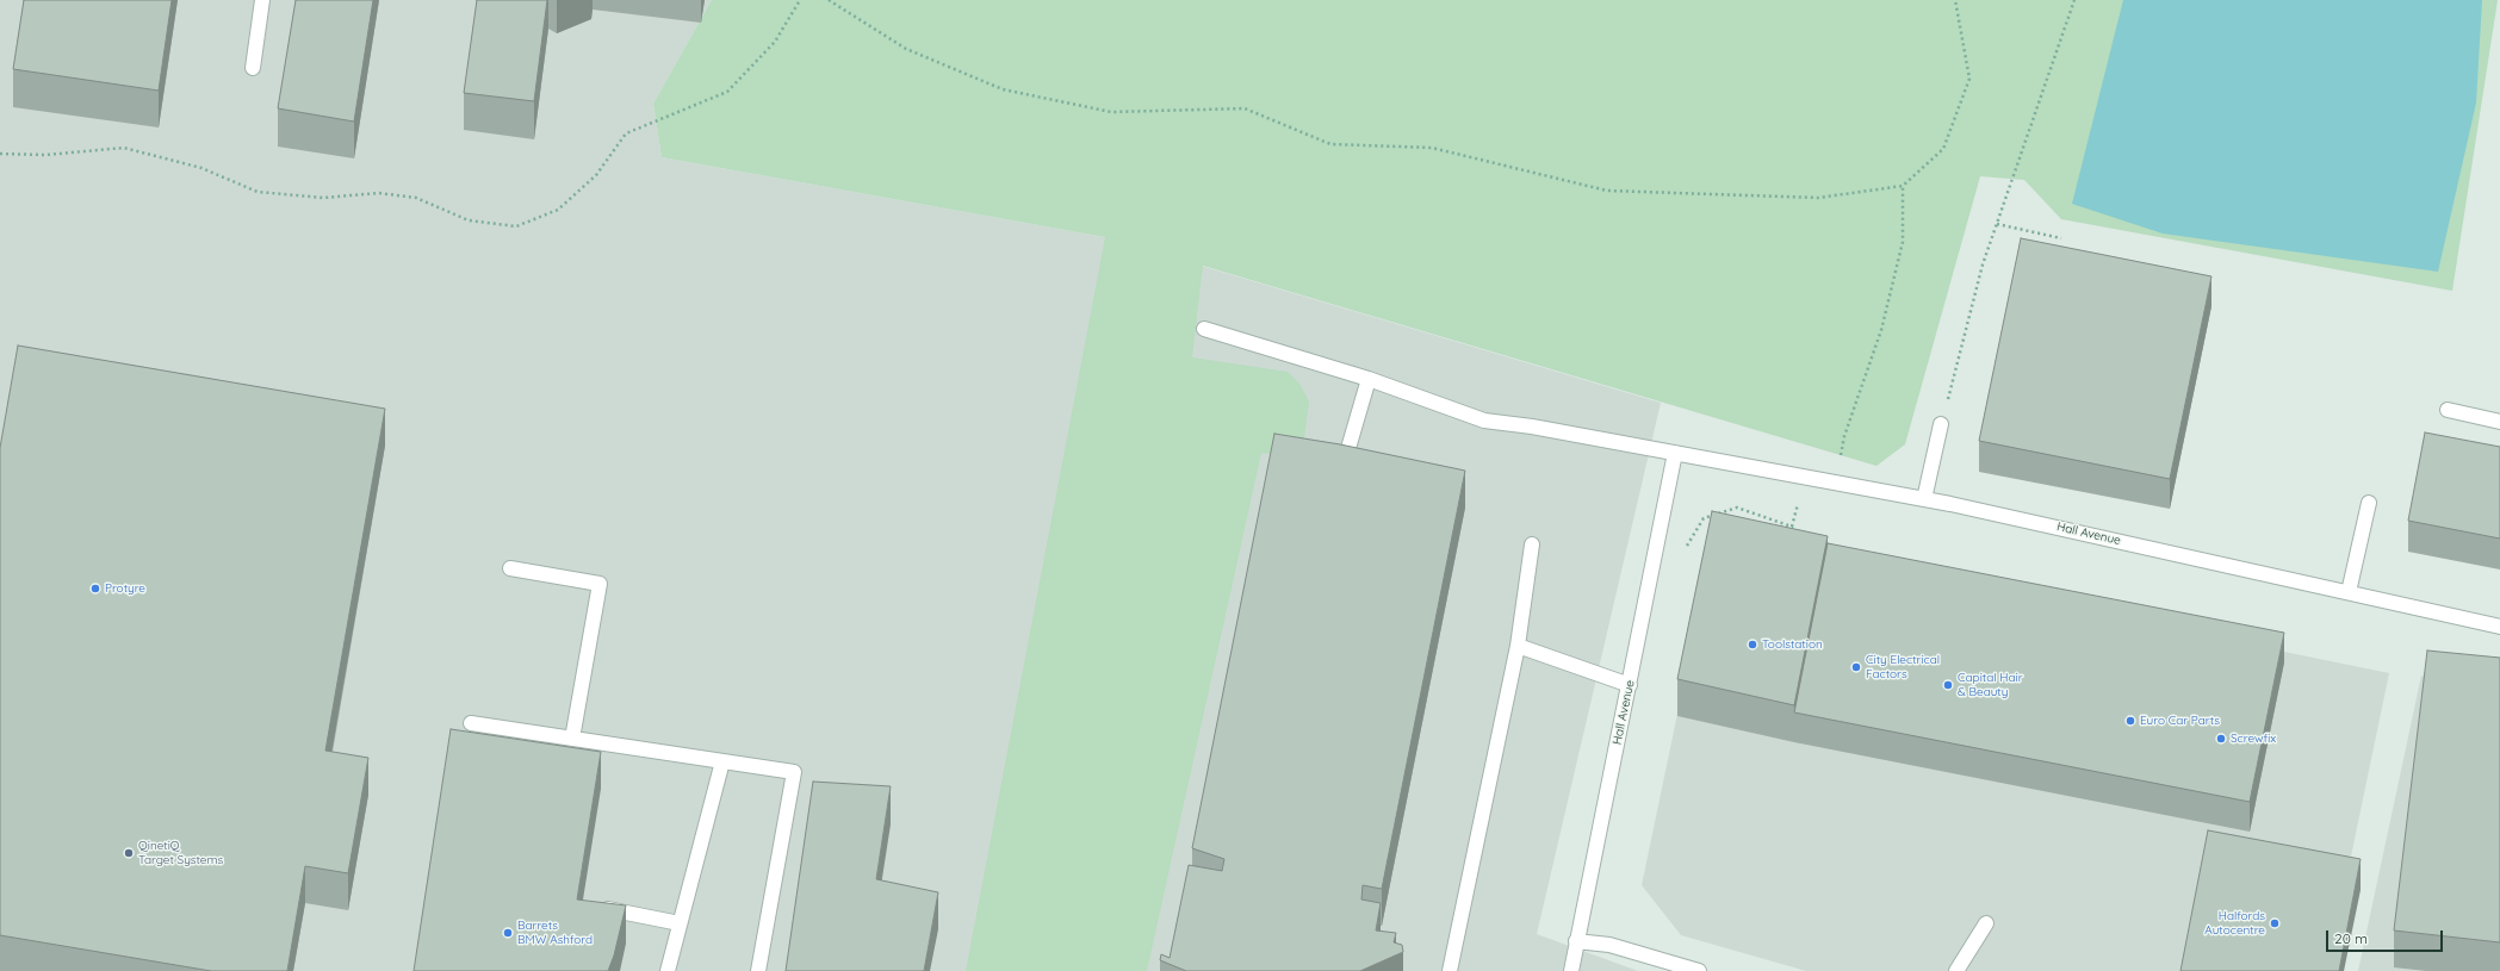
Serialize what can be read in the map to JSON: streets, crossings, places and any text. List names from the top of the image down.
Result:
{
  "streets": {
    "street": ["Hall Avenue"]
  },
  "places": [
    "Protyre",
    "Toolstation",
    "City Electrical Factors",
    "Capital Hair & Beauty",
    "Euro Car Parts",
    "Screwfix",
    "QinetiQ Target Systems",
    "Halfords Autocentre",
    "Barrets BMW Ashford"
  ],
  "scale_bar": "20 m"
}
